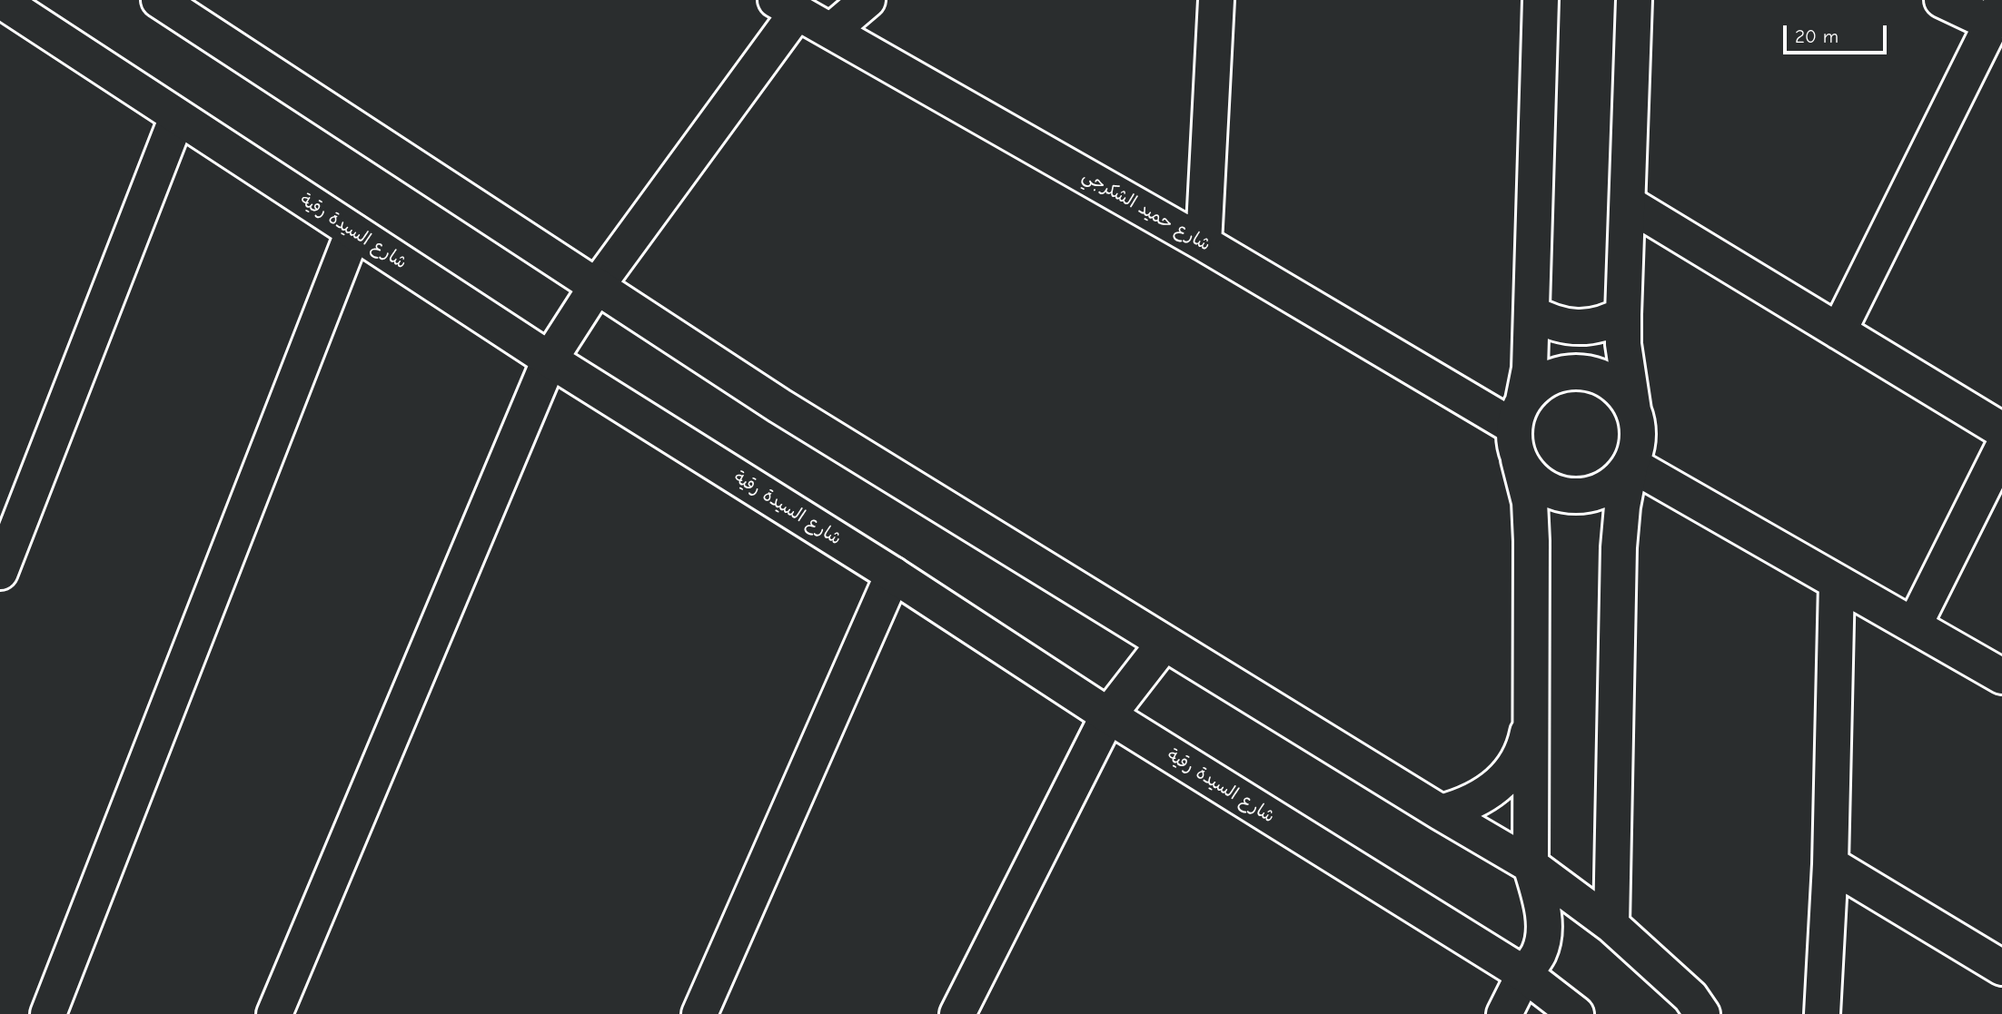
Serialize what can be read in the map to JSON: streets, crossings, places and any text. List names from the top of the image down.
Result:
{
  "streets": {
    "street": ["شارع حميد الشكرجي", "شارع السيدة رقية"]
  },
  "scale_bar": "20 m"
}
